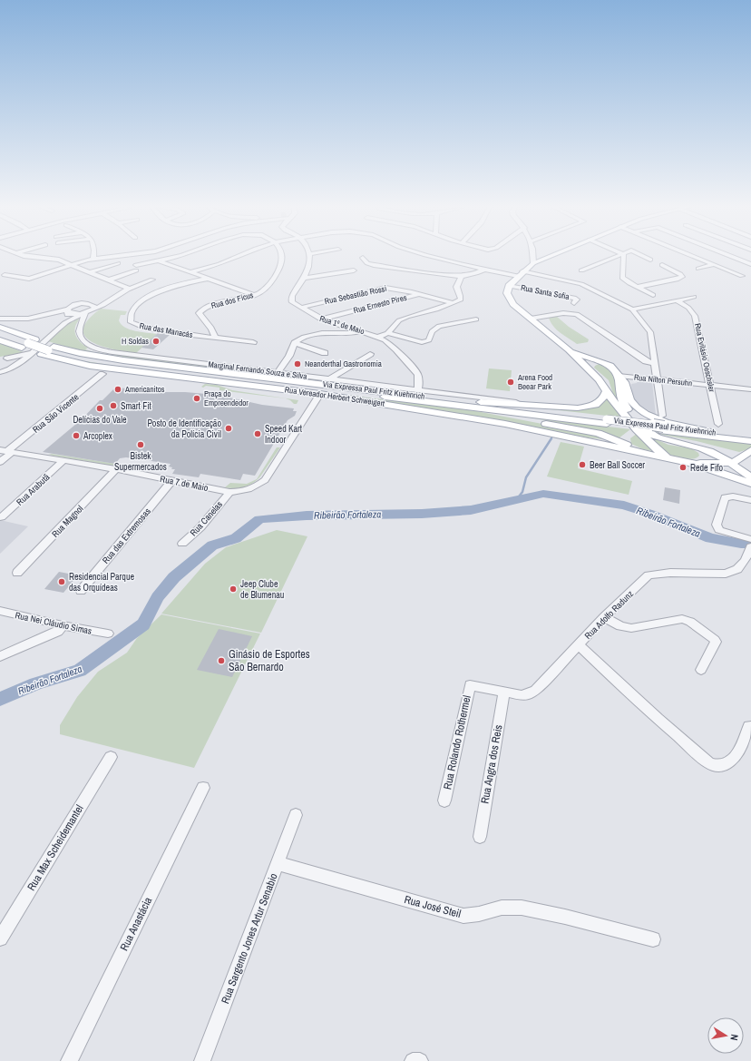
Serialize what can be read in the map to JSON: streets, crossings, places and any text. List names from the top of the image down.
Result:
{
  "streets": {
    "main road": ["Marginal Fernando Souza e Silva", "Via Expressa Paul Fritz Kuehnrich", "Rua Vereador Herbert Schweigert"],
    "street": [
      "Rua Santa Sofia",
      "Rua Sebastião Rossi",
      "Rua dos Ficus",
      "Rua Ernesto Pires",
      "Rua 1º de Maio",
      "Rua das Manacás",
      "Rua Evilásio Oeschsler",
      "Rua Nilton Persuhn",
      "Rua São Vicente",
      "Rua 7 de Maio",
      "Rua Arabutã",
      "Rua Canelas",
      "Rua Magnol",
      "Rua das Extremosas",
      "Rua Adolfo Radunz",
      "Rua Nei Cláudio Simas",
      "Rua Rolando Rothermel",
      "Rua Angra dos Reis",
      "Rua Max Scheidemantel",
      "Rua José Steil",
      "Rua Anastácia",
      "Rua Sargento Jones Artur Senabio"
    ]
  },
  "crossings": [
    ["Rua Sebastião Rossi", "Rua Ernesto Pires"],
    ["Rua Sebastião Rossi", "Rua 1º de Maio"],
    ["Rua dos Ficus", "Rua das Manacás"],
    ["Rua Ernesto Pires", "Rua 1º de Maio"],
    ["Rua 1º de Maio", "Marginal Fernando Souza e Silva"],
    ["Rua Evilásio Oeschsler", "Rua Nilton Persuhn"],
    ["Via Expressa Paul Fritz Kuehnrich", "Rua Vereador Herbert Schweigert"],
    ["Rua Vereador Herbert Schweigert", "Rua 7 de Maio"],
    ["Rua São Vicente", "Rua 7 de Maio"],
    ["Rua 7 de Maio", "Rua Arabutã"],
    ["Rua 7 de Maio", "Rua Canelas"],
    ["Rua 7 de Maio", "Rua Magnol"],
    ["Rua 7 de Maio", "Rua das Extremosas"],
    ["Rua Adolfo Radunz", "Rua Rolando Rothermel"],
    ["Rua Adolfo Radunz", "Rua Angra dos Reis"],
    ["Rua José Steil", "Rua Sargento Jones Artur Senabio"]
  ],
  "water": ["Ribeirão Fortaleza"],
  "places": [
    "H Soldas",
    "Neanderthal Gastronomia",
    "Arena Food Beear Park",
    "Americanitos",
    "Praça do Empreendedor",
    "Smart Fit",
    "Delícias do Vale",
    "Posto de Identificação da Polícia Civil",
    "Speed Kart Indoor",
    "Arcoplex",
    "Bistek Supermercados",
    "Beer Ball Soccer",
    "Rede Fifo",
    "Residencial Parque das Orquídeas",
    "Jeep Clube de Blumenau",
    "Ginásio de Esportes São Bernardo"
  ],
  "north": "right"
}
